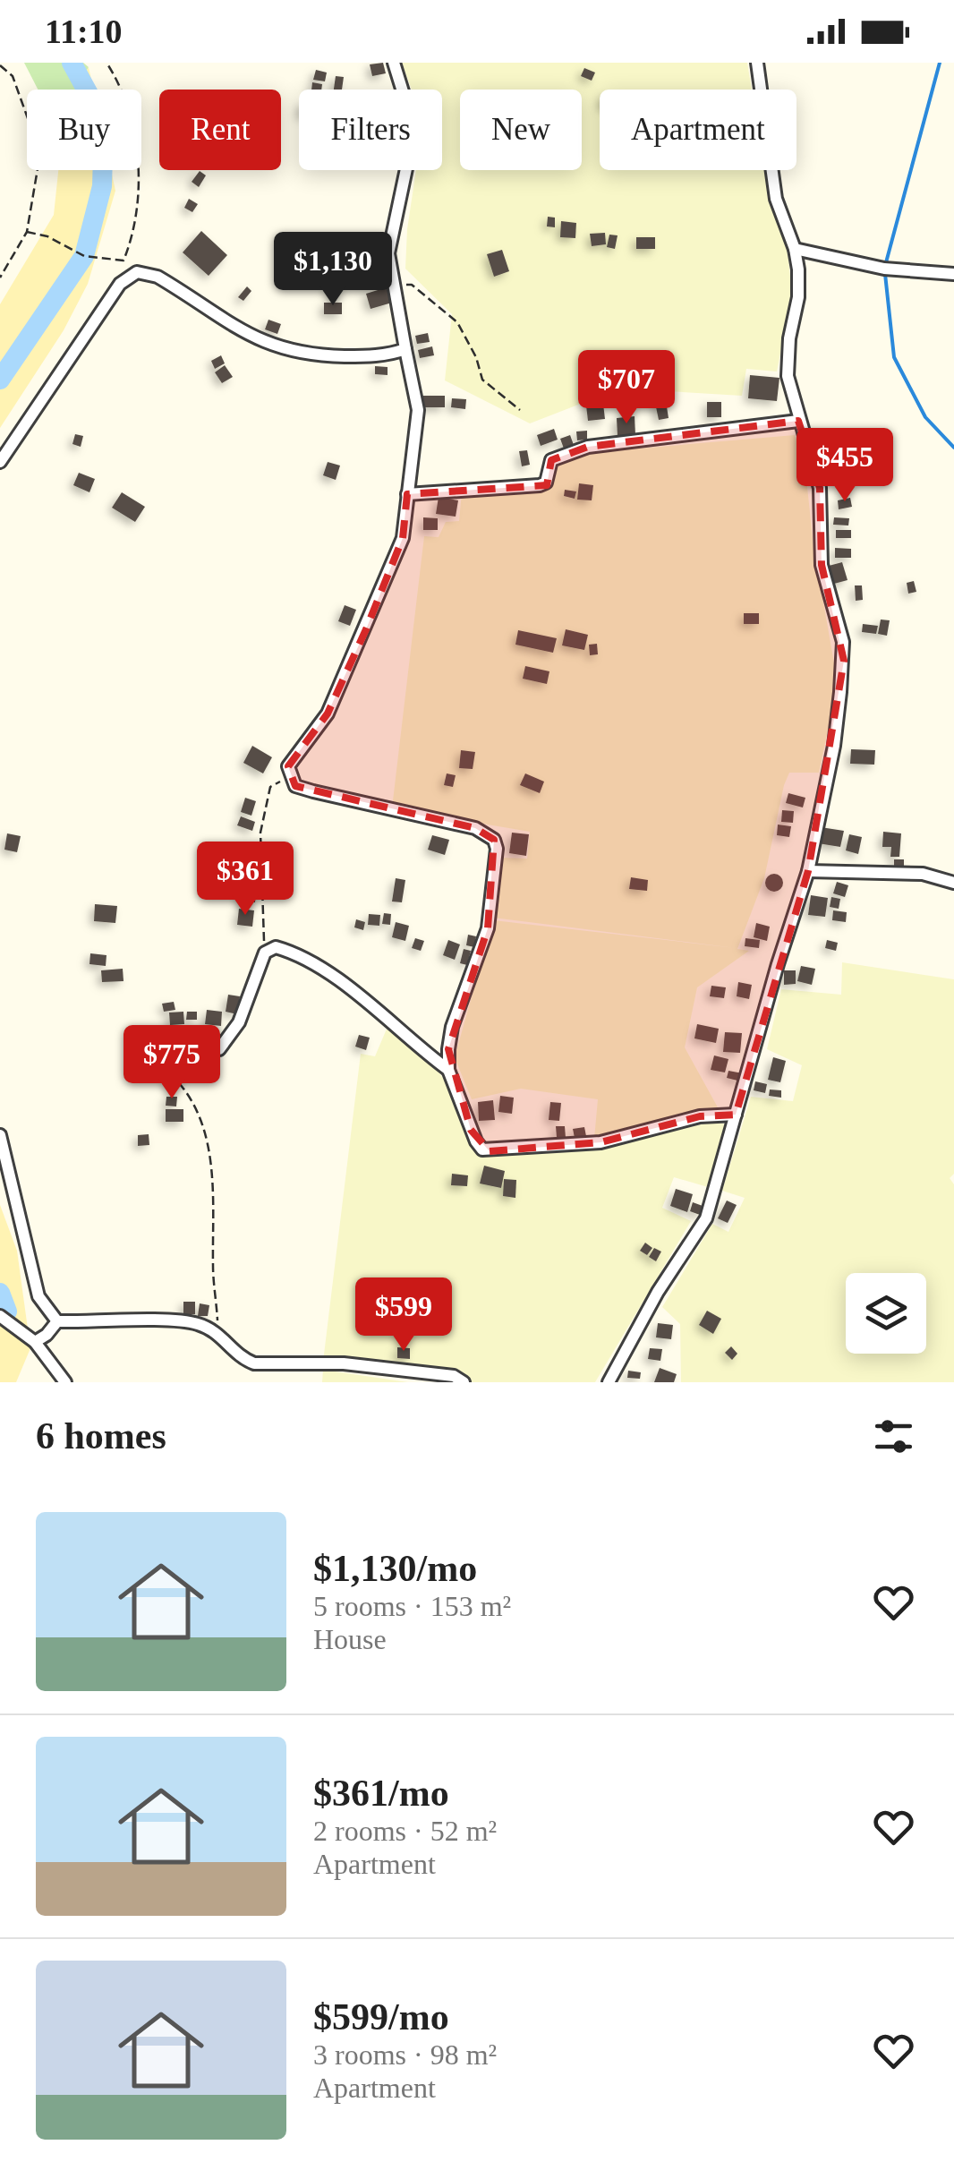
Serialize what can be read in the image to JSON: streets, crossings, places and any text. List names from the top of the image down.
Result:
{
  "page": {
    "status": "11:10",
    "chip": [
      "Buy",
      "Rent",
      "Filters",
      "New",
      "Apartment"
    ],
    "price": [
      "$1,130",
      "$707",
      "$455",
      "$361",
      "$775",
      "$599"
    ],
    "heading": "6 homes",
    "list": [
      {
        "name": "$1,130/mo",
        "note": "5 rooms · 153 m² · House"
      },
      {
        "name": "$361/mo",
        "note": "2 rooms · 52 m² · Apartment"
      },
      {
        "name": "$599/mo",
        "note": "3 rooms · 98 m² · Apartment"
      }
    ]
  }
}
